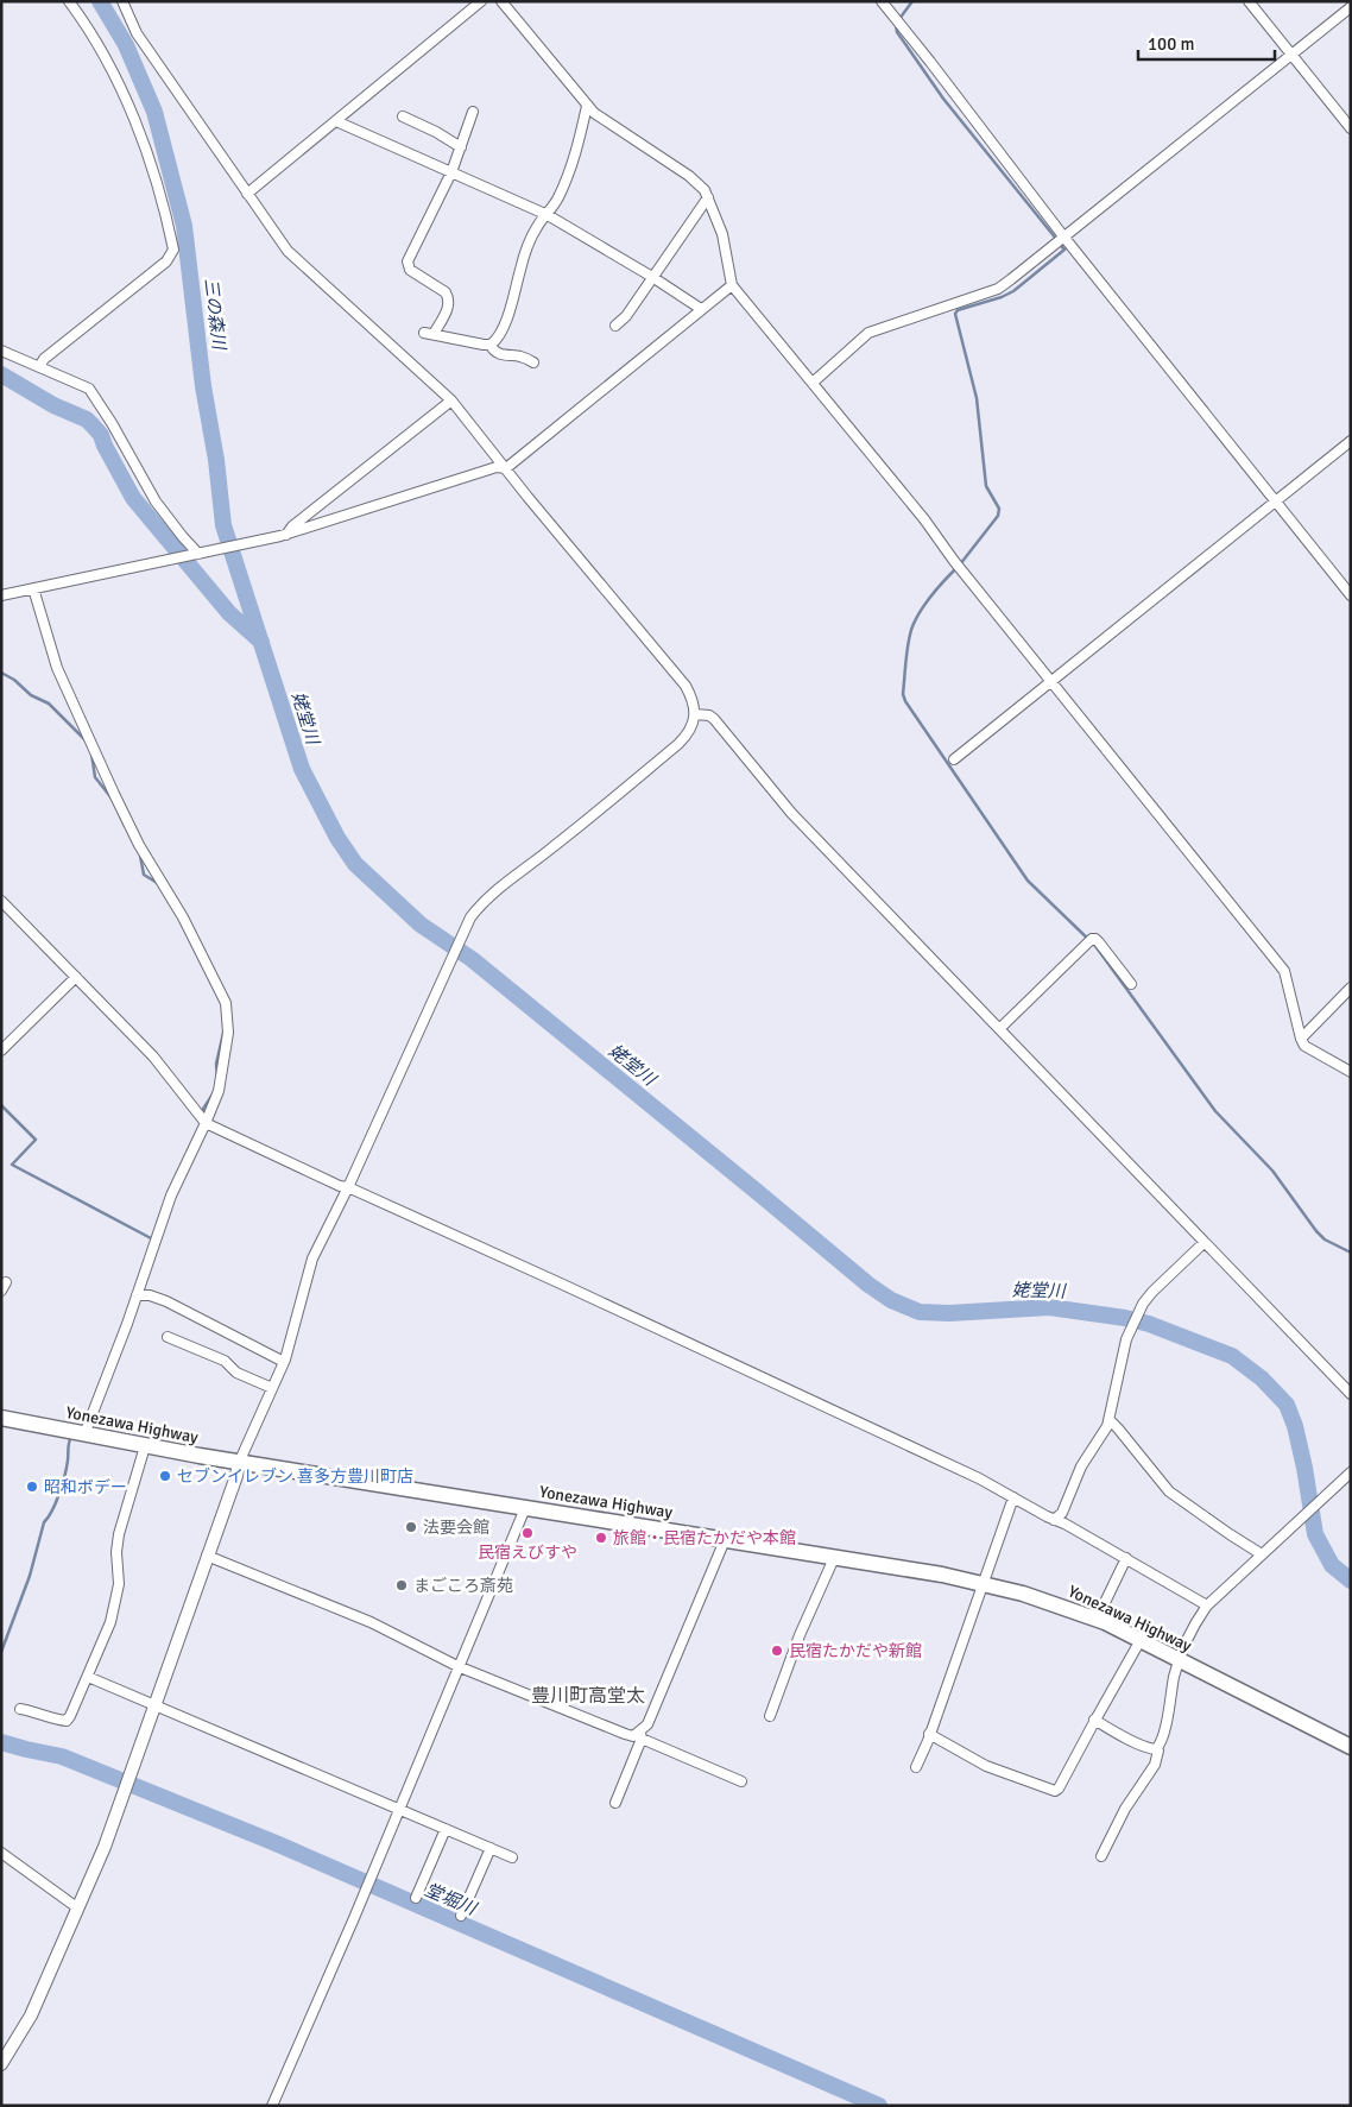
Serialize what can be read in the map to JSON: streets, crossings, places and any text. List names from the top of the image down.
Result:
{
  "streets": {
    "highway": ["Yonezawa Highway"]
  },
  "districts": ["豊川町高堂太"],
  "water": ["三の森川", "姥堂川", "堂堀川"],
  "places": [
    "セブンイレブン 喜多方豊川町店",
    "昭和ボデー",
    "法要会館",
    "民宿えびすや",
    "旅館・民宿たかだや本館",
    "まごころ斎苑",
    "民宿たかだや新館"
  ],
  "scale_bar": "100 m"
}
